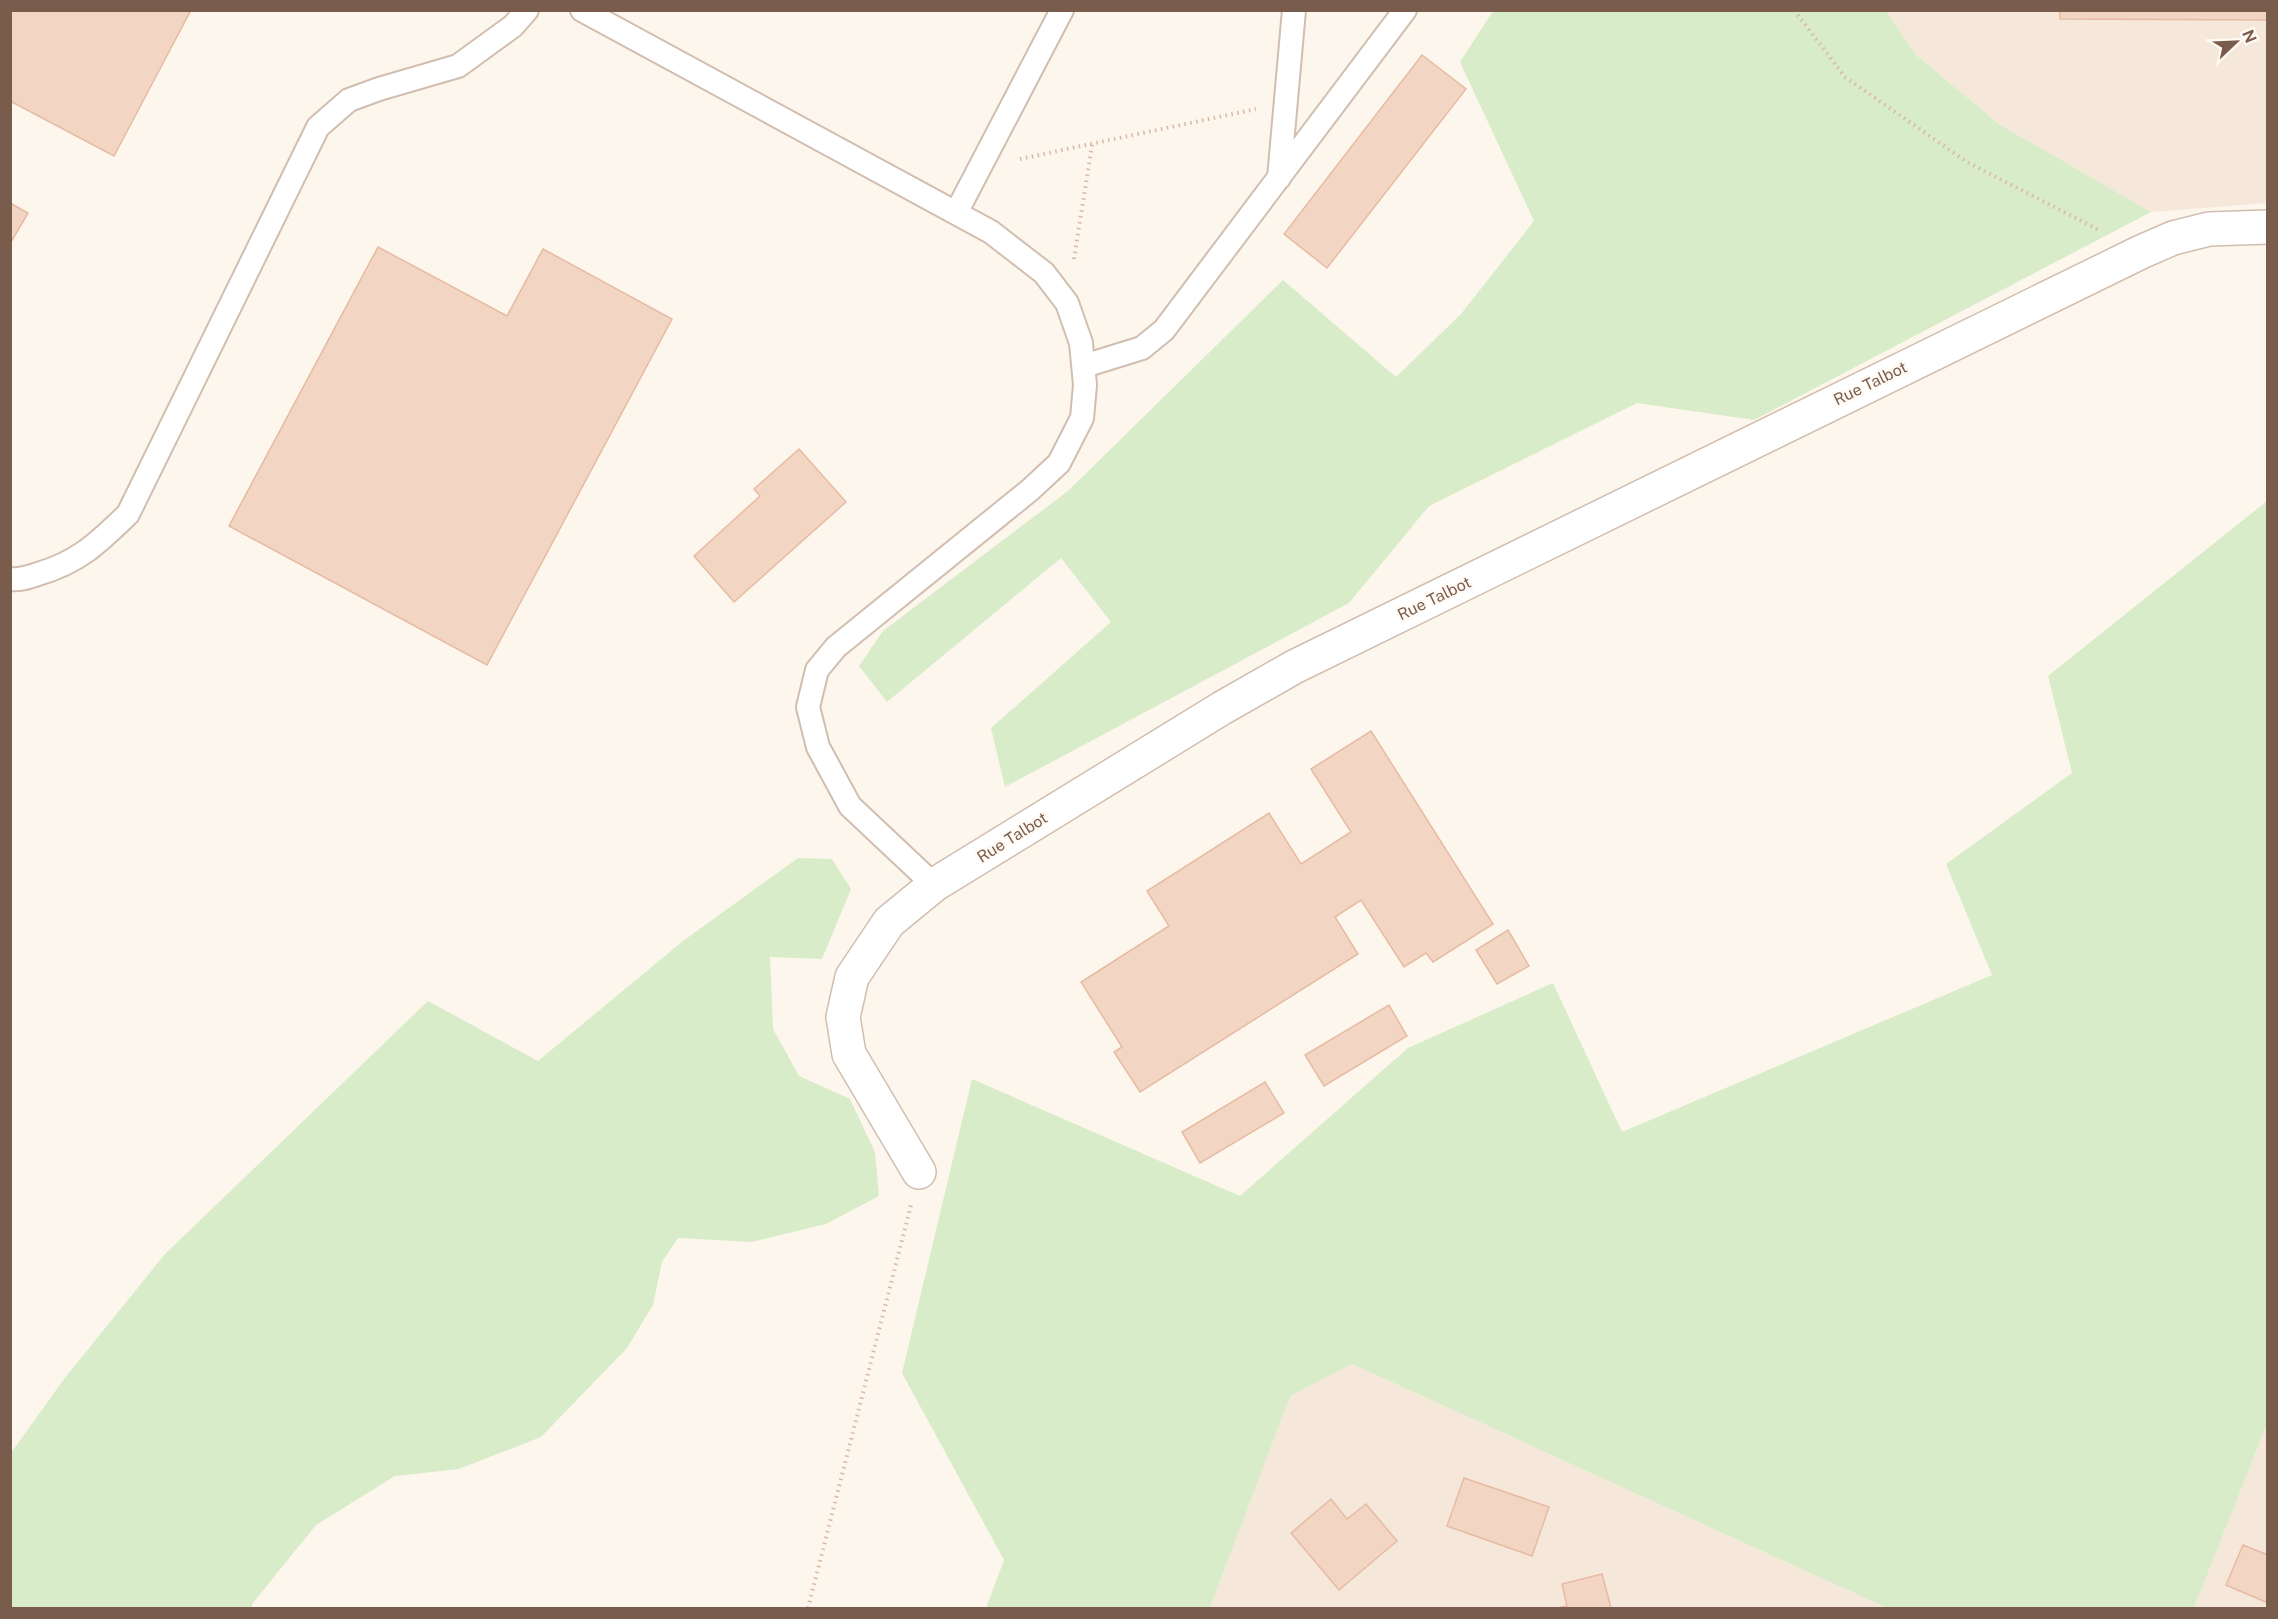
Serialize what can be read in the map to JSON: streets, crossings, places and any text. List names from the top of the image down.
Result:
{
  "streets": {
    "street": ["Rue Talbot"]
  },
  "north": "top right"
}
